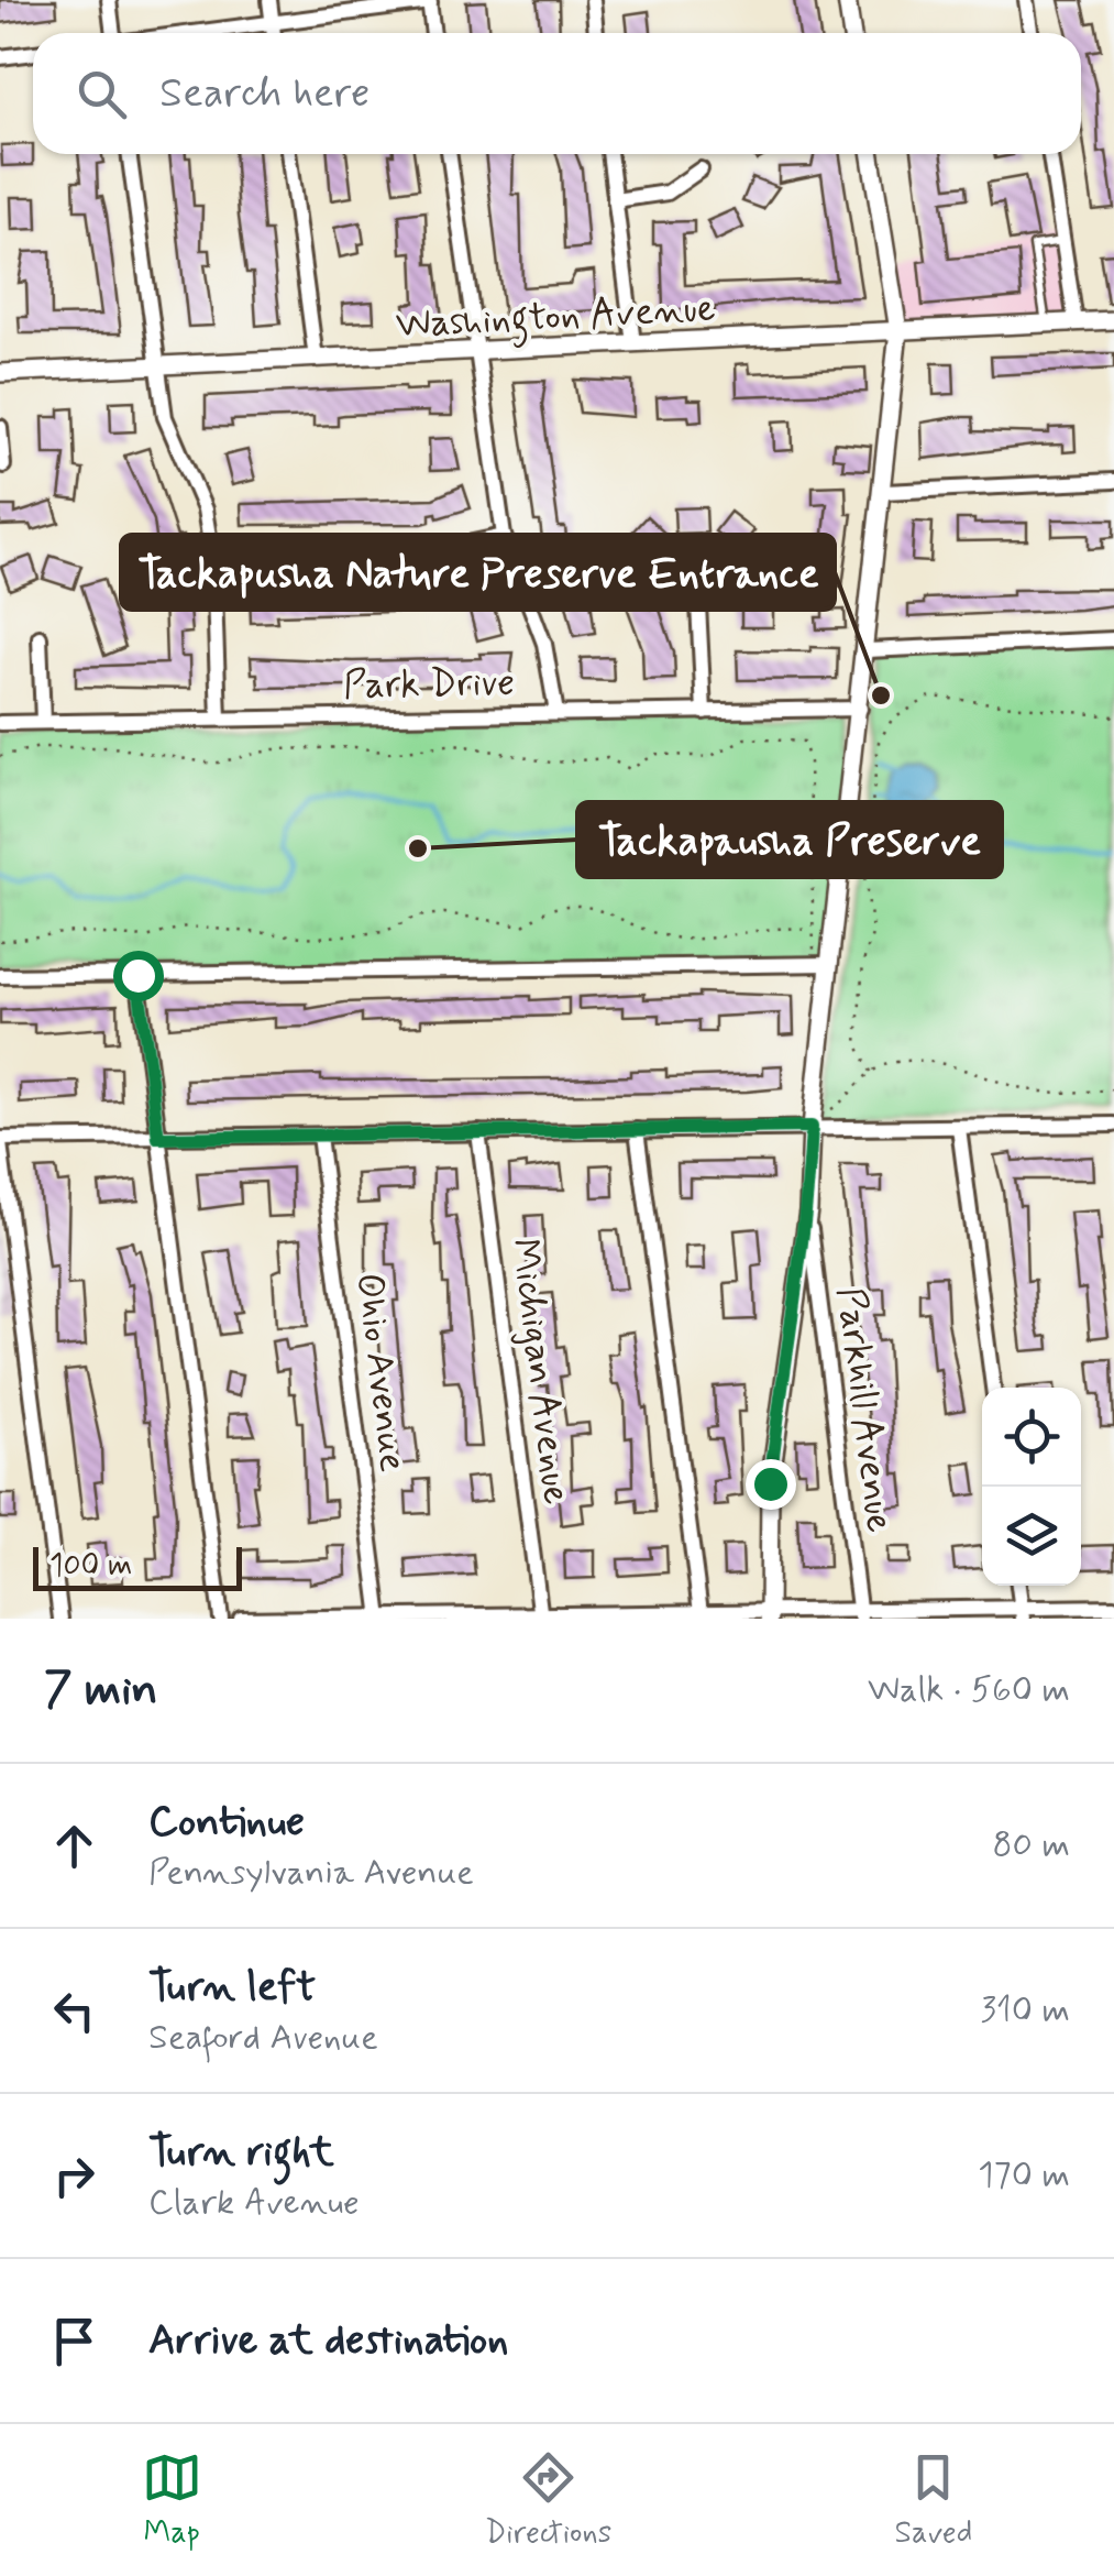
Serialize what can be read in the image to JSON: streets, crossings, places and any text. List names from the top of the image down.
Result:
{
  "streets": {
    "street": [
      "Washington Avenue",
      "Park Drive",
      "Michigan Avenue",
      "Ohio Avenue",
      "Parkhill Avenue"
    ]
  },
  "places": ["Tackapusha Nature Preserve Entrance", "Tackapausha Preserve"],
  "scale_bar": "100 m",
  "page": {
    "search": "Search here",
    "scale": "100 m",
    "heading": ["7 min", "Walk · 560 m"],
    "list": [
      ["Continue", "Pennsylvania Avenue", "80 m"],
      ["Turn left", "Seaford Avenue", "310 m"],
      ["Turn right", "Clark Avenue", "170 m"],
      "Arrive at destination"
    ],
    "nav": ["Map", "Directions", "Saved"]
  }
}
